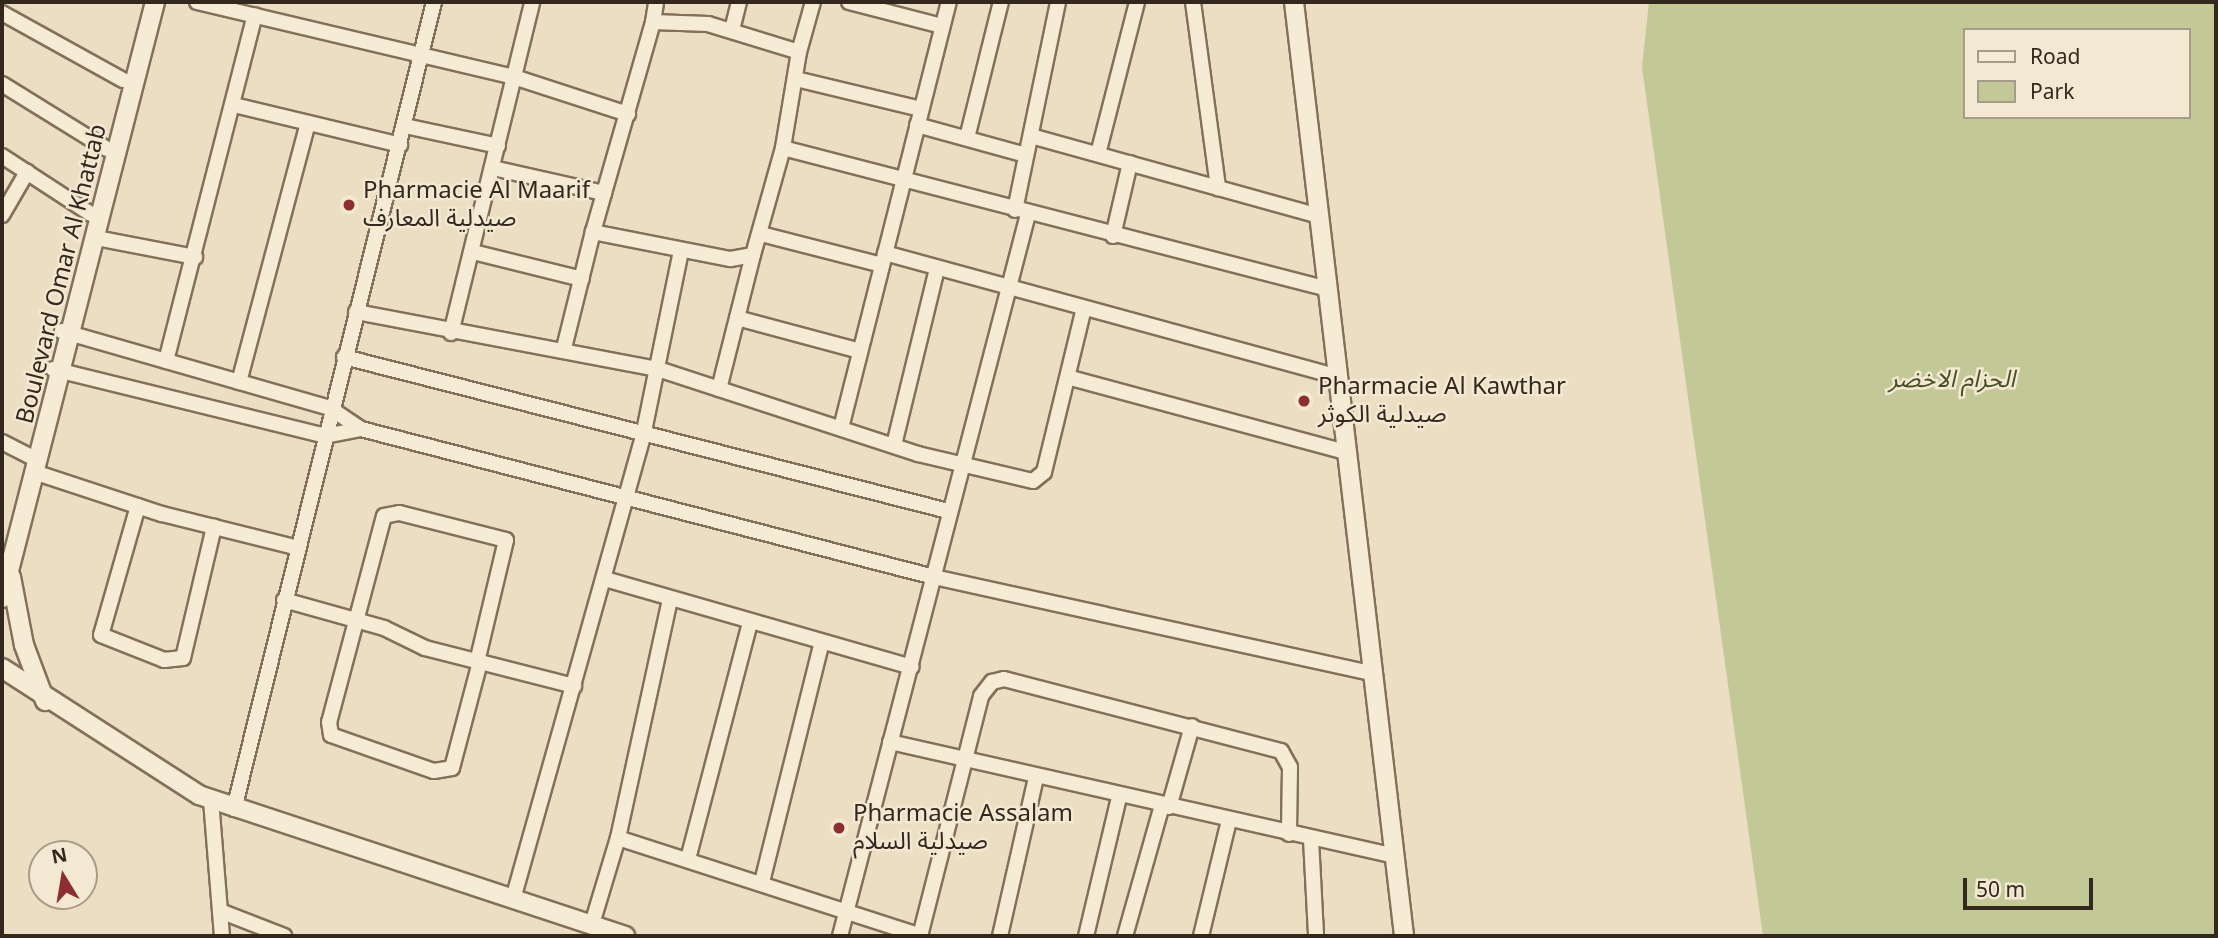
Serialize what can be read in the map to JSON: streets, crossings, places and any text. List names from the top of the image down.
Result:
{
  "streets": {
    "street": ["Boulevard Omar Al Khattab"]
  },
  "parks": ["الحزام الاخضر"],
  "places": ["Pharmacie Al Maarif صيدلية المعارف", "Pharmacie Al Kawthar صيدلية الكوثر", "Pharmacie Assalam صيدلية السلام"],
  "legend": ["Road", "Park"],
  "scale_bar": "50 m",
  "north": "top"
}
